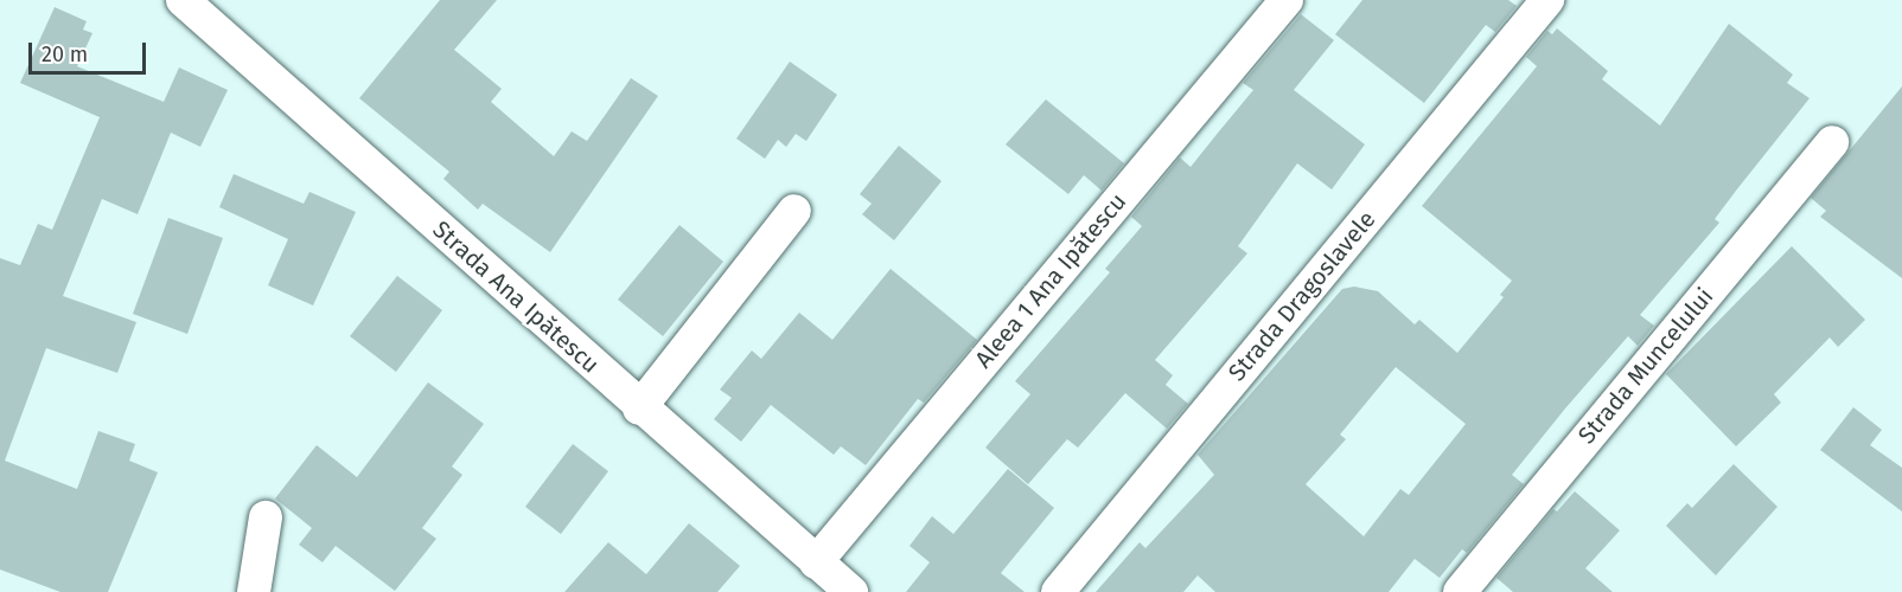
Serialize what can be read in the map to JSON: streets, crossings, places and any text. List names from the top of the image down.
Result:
{
  "streets": {
    "street": [
      "Aleea 1 Ana Ipătescu",
      "Strada Dragoslavele",
      "Strada Ana Ipătescu",
      "Strada Muncelului"
    ]
  },
  "crossings": [
    ["Aleea 1 Ana Ipătescu", "Strada Ana Ipătescu"]
  ],
  "scale_bar": "20 m"
}
